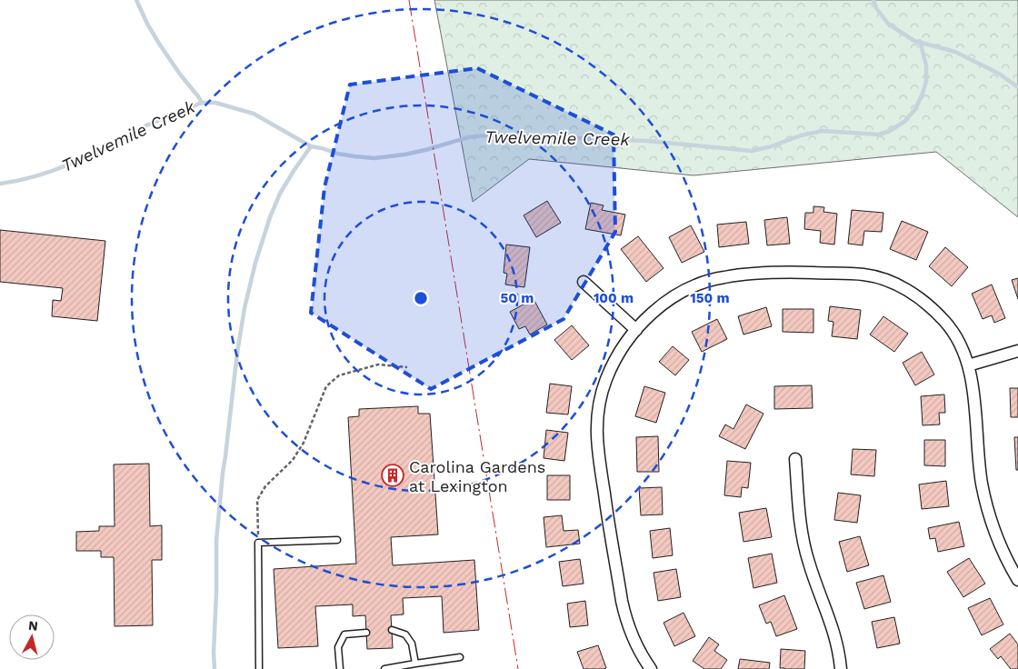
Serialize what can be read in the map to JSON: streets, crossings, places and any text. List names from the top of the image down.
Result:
{
  "water": ["Twelvemile Creek"],
  "places": {
    "building": ["Carolina Gardens at Lexington"]
  },
  "north": "top",
  "rings": ["50 m", "100 m", "150 m"]
}
